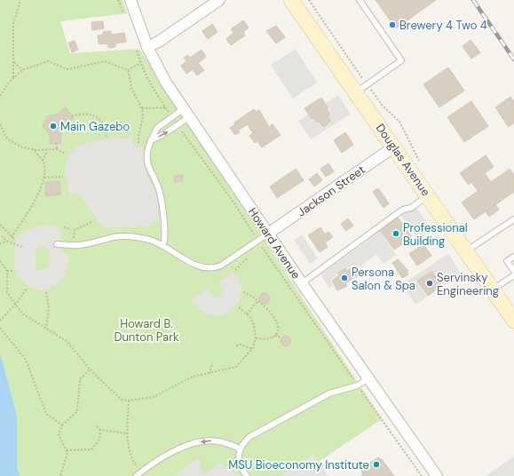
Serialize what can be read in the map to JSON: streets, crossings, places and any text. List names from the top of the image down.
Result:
{
  "streets": {
    "street": ["Douglas Avenue", "Jackson Street", "Howard Avenue"]
  },
  "crossings": [
    ["Douglas Avenue", "Jackson Street"],
    ["Jackson Street", "Howard Avenue"]
  ],
  "parks": ["Howard B. Dunton Park"],
  "places": [
    "Brewery 4 Two 4",
    "Main Gazebo",
    "Professional Building",
    "Persona Salon & Spa",
    "Servinsky Engineering",
    "MSU Bioeconomy Institute"
  ]
}
